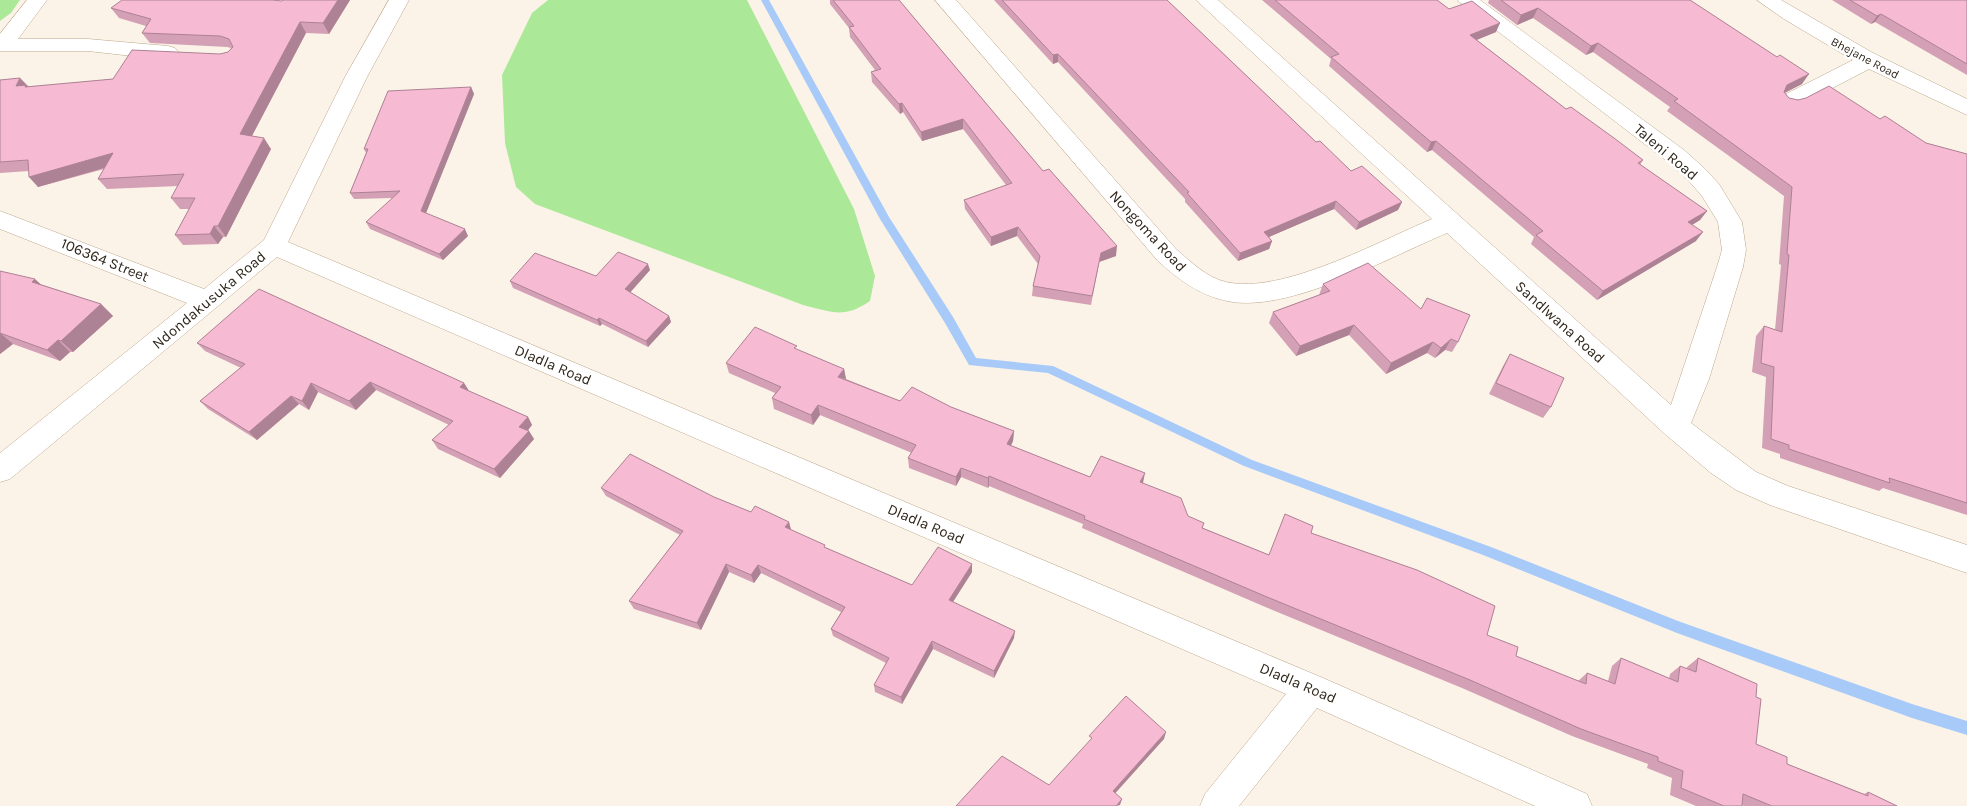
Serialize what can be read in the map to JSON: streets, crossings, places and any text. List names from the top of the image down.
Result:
{
  "streets": {
    "street": [
      "Bhejane Road",
      "Taleni Road",
      "Nongoma Road",
      "106364 Street",
      "Ndondakusuka Road",
      "Sandlwana Road",
      "Dladla Road"
    ]
  },
  "crossings": [
    ["Taleni Road", "Sandlwana Road"],
    ["Nongoma Road", "Sandlwana Road"],
    ["106364 Street", "Ndondakusuka Road"],
    ["Ndondakusuka Road", "Dladla Road"]
  ]
}
